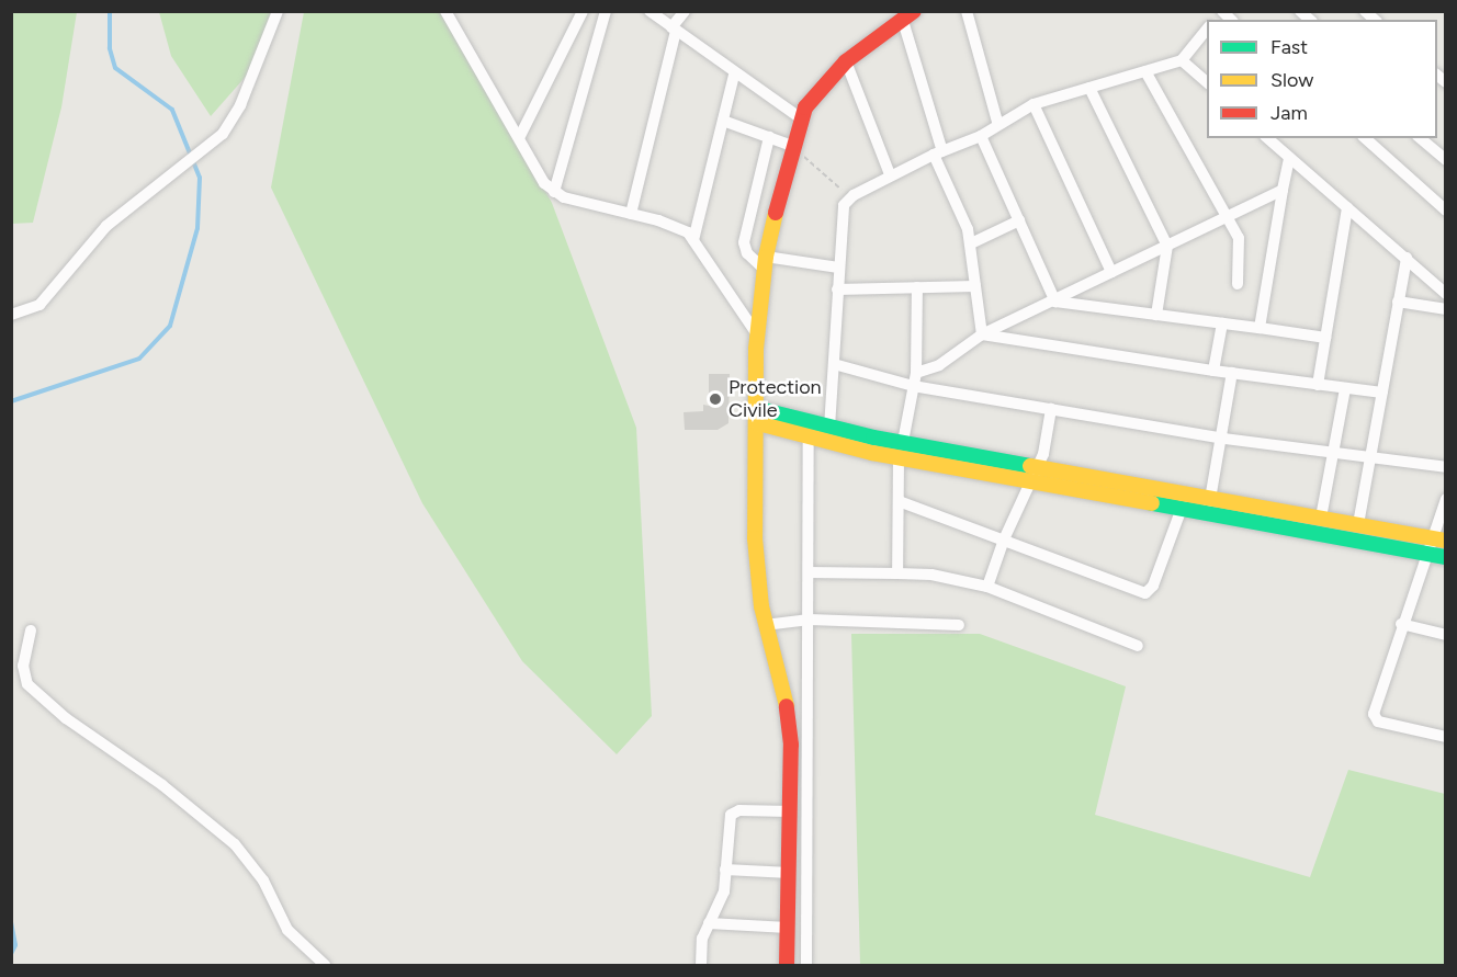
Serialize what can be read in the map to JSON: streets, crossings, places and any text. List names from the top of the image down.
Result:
{
  "places": ["Protection Civile"],
  "legend": ["Fast", "Slow", "Jam"]
}
